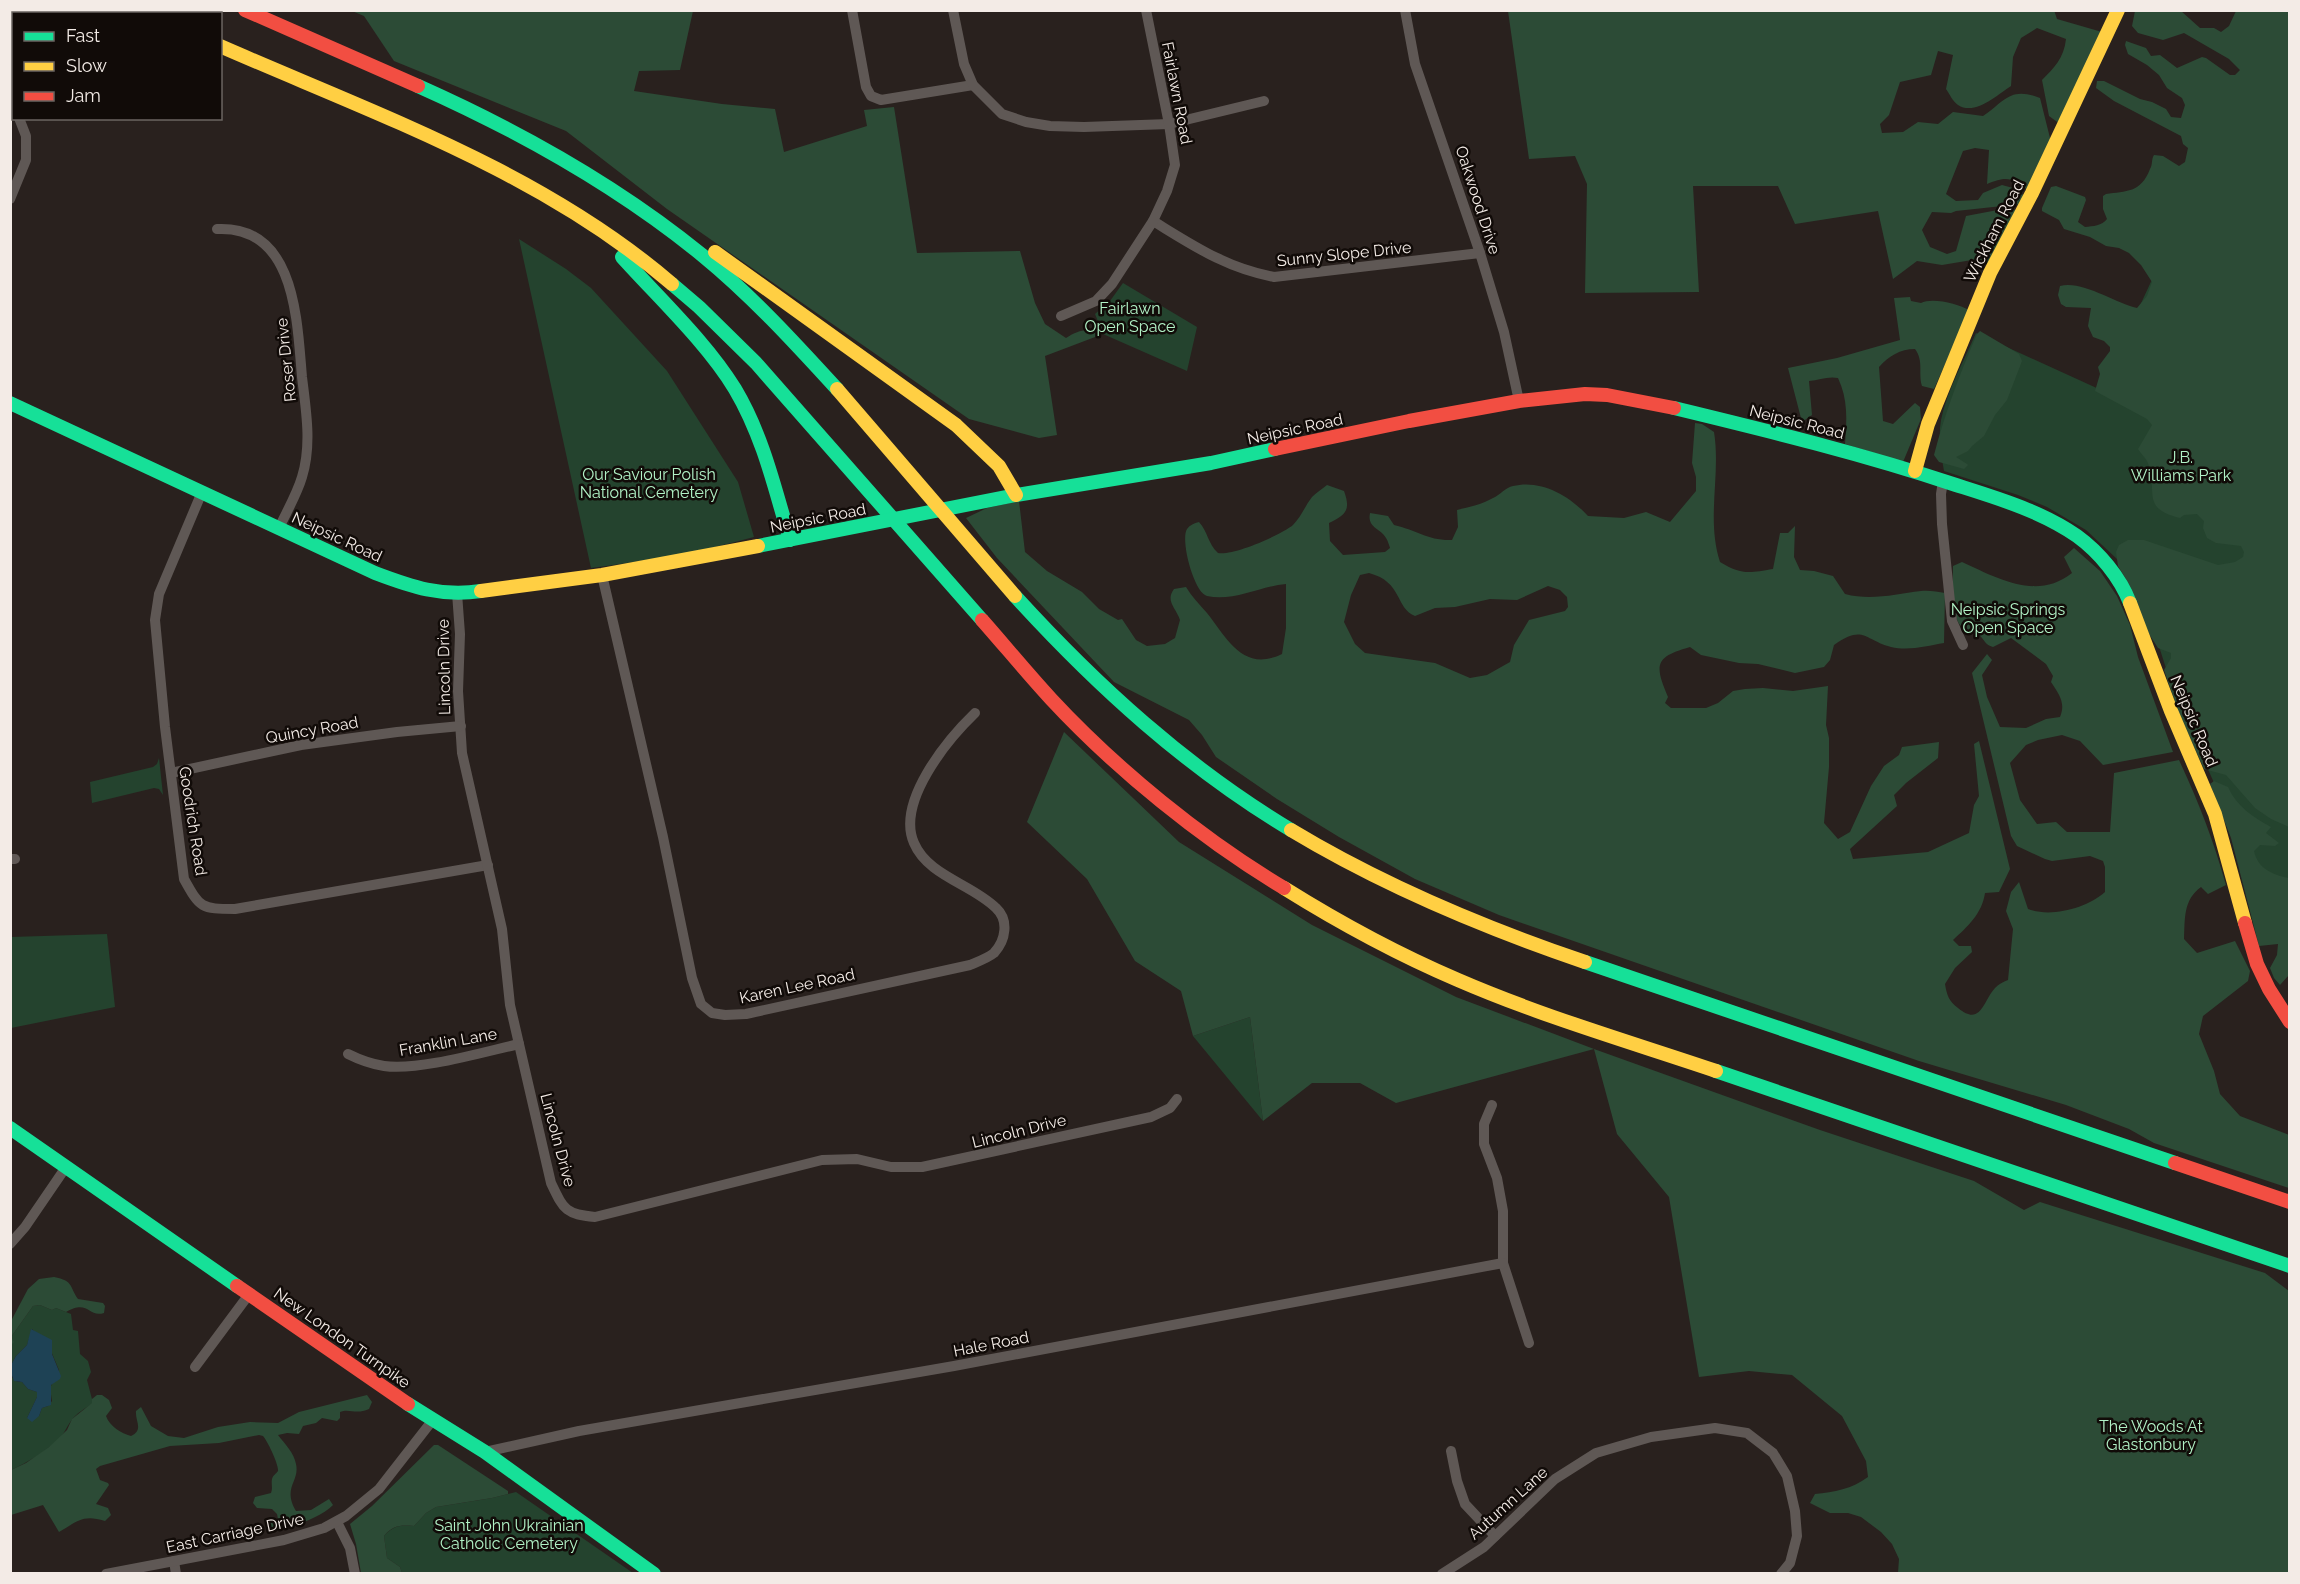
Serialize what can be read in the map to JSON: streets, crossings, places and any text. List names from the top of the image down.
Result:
{
  "streets": {
    "main road": ["Wickham Road", "Neipsic Road", "New London Turnpike"],
    "street": [
      "Fairlawn Road",
      "Oakwood Drive",
      "Sunny Slope Drive",
      "Roser Drive",
      "Lincoln Drive",
      "Quincy Road",
      "Goodrich Road",
      "Karen Lee Road",
      "Franklin Lane",
      "Hale Road",
      "Autumn Lane",
      "East Carriage Drive"
    ]
  },
  "crossings": [
    ["Fairlawn Road", "Sunny Slope Drive"],
    ["Oakwood Drive", "Sunny Slope Drive"],
    ["Oakwood Drive", "Neipsic Road"],
    ["Wickham Road", "Neipsic Road"],
    ["Roser Drive", "Neipsic Road"],
    ["Neipsic Road", "Lincoln Drive"],
    ["Neipsic Road", "Goodrich Road"],
    ["Neipsic Road", "Karen Lee Road"],
    ["Lincoln Drive", "Quincy Road"],
    ["Lincoln Drive", "Goodrich Road"],
    ["Lincoln Drive", "Franklin Lane"],
    ["Quincy Road", "Goodrich Road"],
    ["New London Turnpike", "Hale Road"],
    ["New London Turnpike", "East Carriage Drive"]
  ],
  "parks": [
    "Fairlawn Open Space",
    "J.B. Williams Park",
    "Our Saviour Polish National Cemetery",
    "Neipsic Springs Open Space",
    "The Woods At Glastonbury",
    "Saint John Ukrainian Catholic Cemetery"
  ],
  "legend": ["Fast", "Slow", "Jam"]
}
